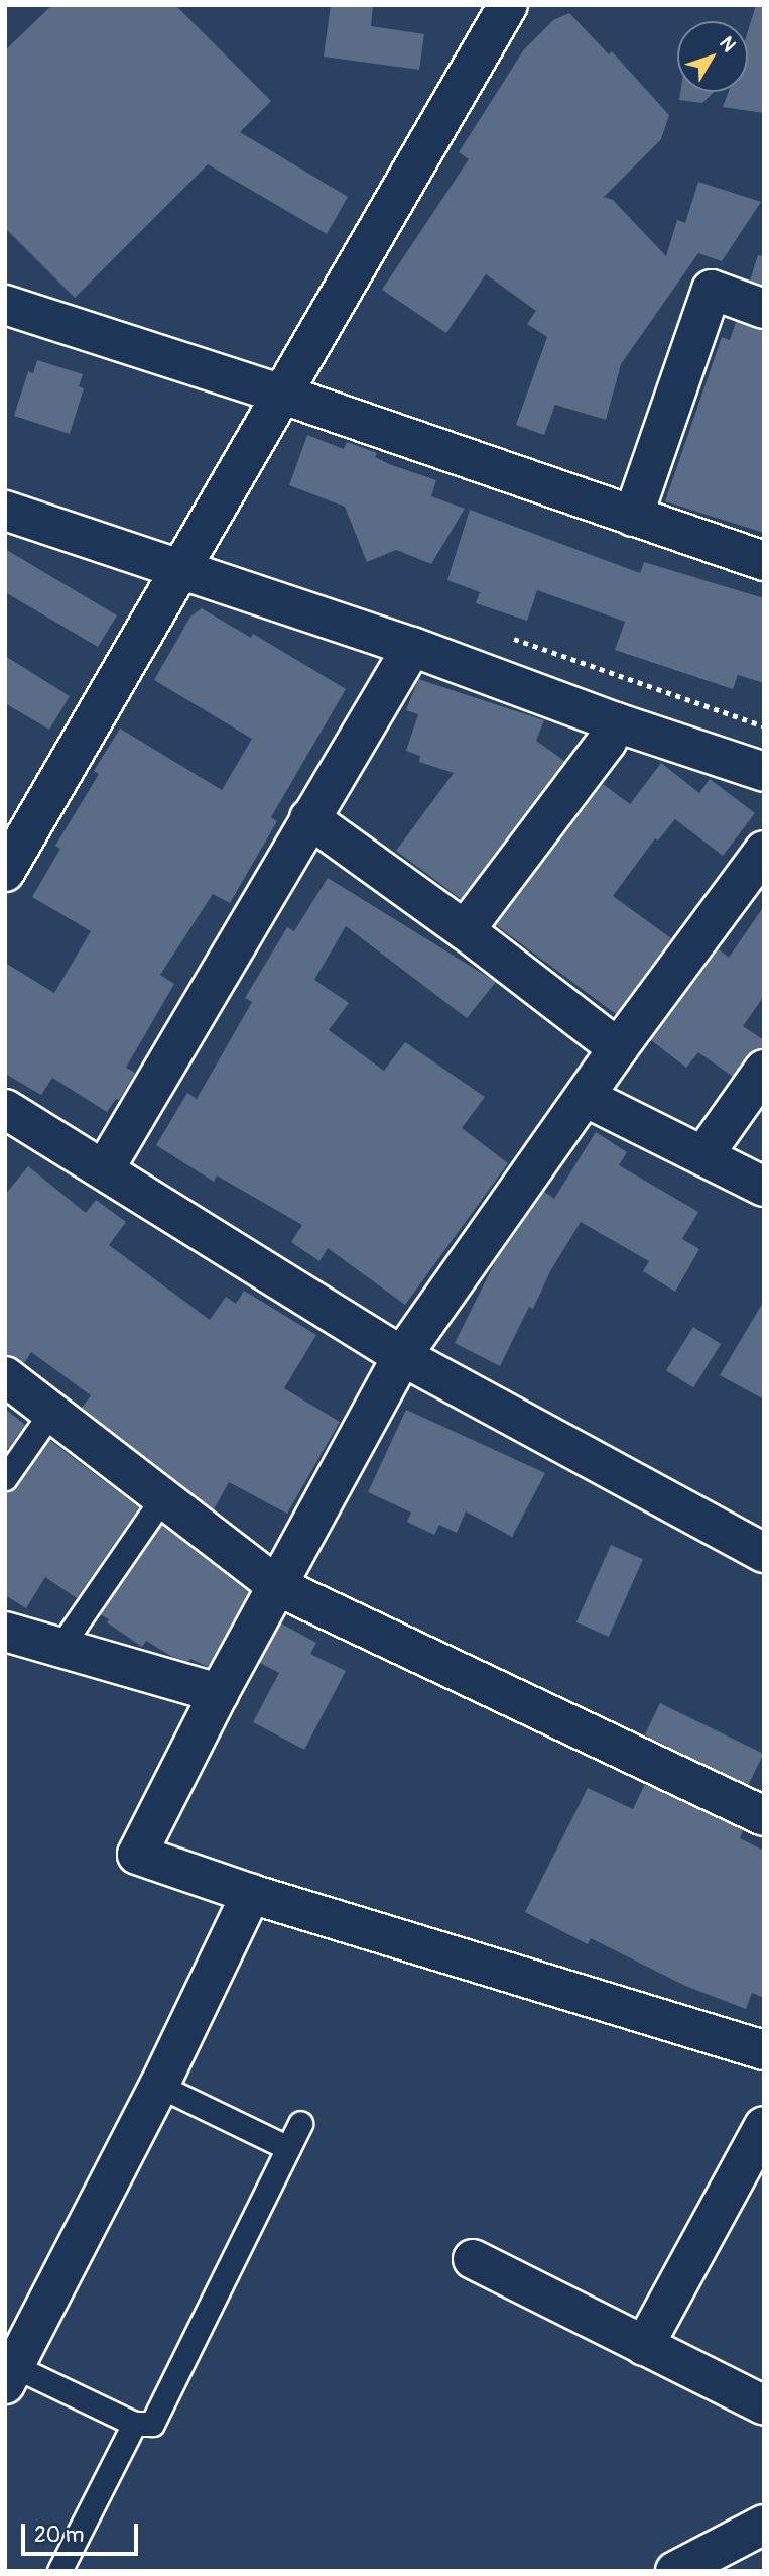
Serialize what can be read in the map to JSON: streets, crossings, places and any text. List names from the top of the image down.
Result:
{
  "scale_bar": "20 m",
  "north": "top right"
}
